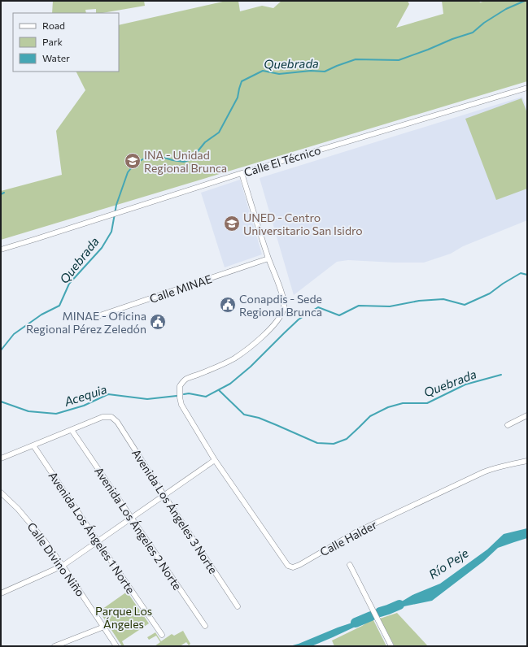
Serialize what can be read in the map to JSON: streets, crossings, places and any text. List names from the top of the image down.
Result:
{
  "streets": {
    "street": [
      "Calle El Técnico",
      "Calle MINAE",
      "Avenida Los Ángeles 3 Norte",
      "Avenida Los Ángeles 2 Norte",
      "Avenida Los Ángeles 1 Norte",
      "Calle Halder",
      "Calle Divino Niño"
    ]
  },
  "crossings": [
    ["Calle El Técnico", "Calle Halder"],
    ["Calle MINAE", "Calle Halder"],
    ["Avenida Los Ángeles 3 Norte", "Avenida Los Ángeles 2 Norte"]
  ],
  "water": ["Quebrada", "Acequia", "Río Peje"],
  "parks": ["Parque Los Ángeles"],
  "places": {
    "school or university": ["INA - Unidad Regional Brunca", "UNED - Centro Universitario San Isidro"],
    "public building": ["Conapdis - Sede Regional Brunca", "MINAE - Oficina Regional Pérez Zeledón"]
  },
  "legend": ["Road", "Park", "Water"]
}
